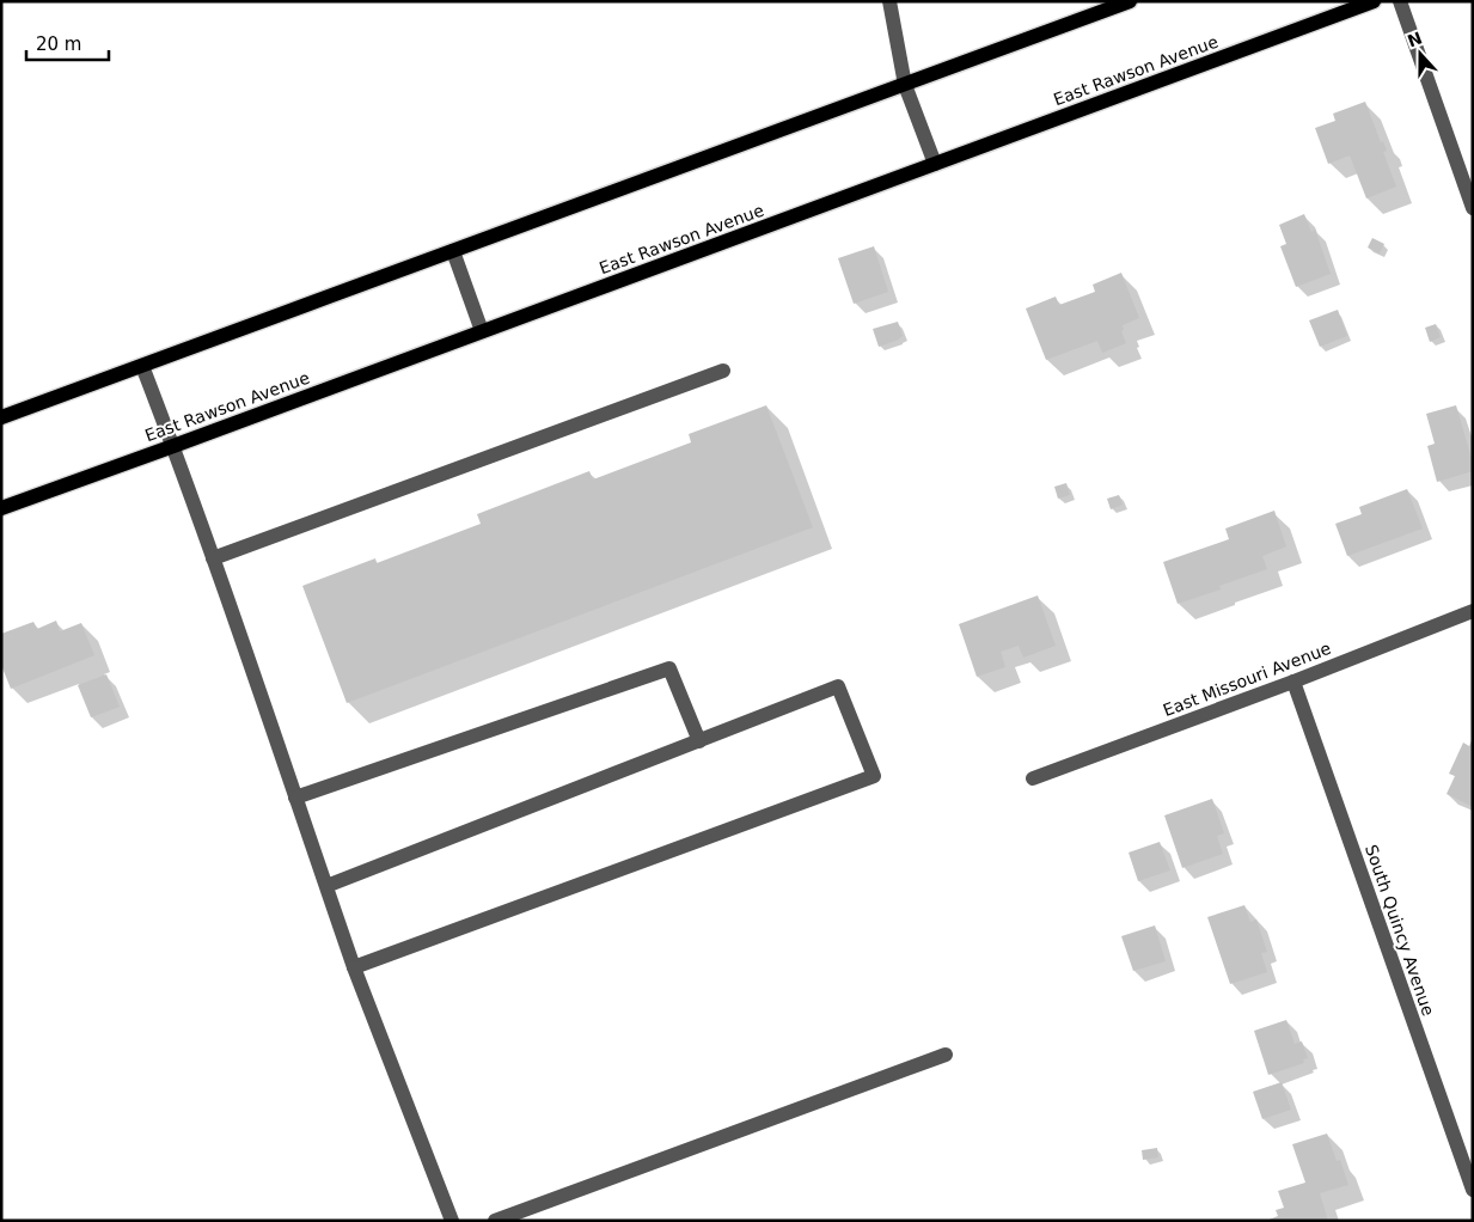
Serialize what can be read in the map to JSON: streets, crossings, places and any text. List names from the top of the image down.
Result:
{
  "streets": {
    "main road": ["East Rawson Avenue"],
    "street": ["East Missouri Avenue", "South Quincy Avenue"]
  },
  "crossings": [
    ["East Missouri Avenue", "South Quincy Avenue"]
  ],
  "scale_bar": "20 m",
  "north": "top"
}
